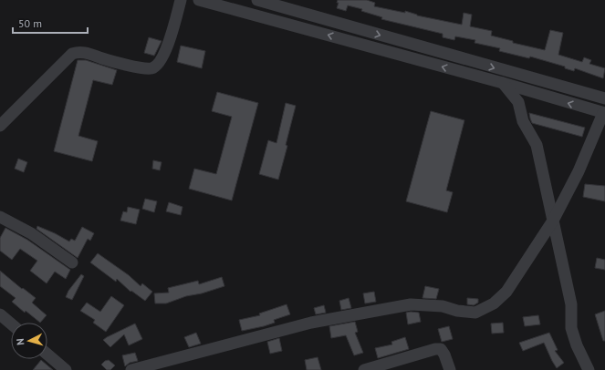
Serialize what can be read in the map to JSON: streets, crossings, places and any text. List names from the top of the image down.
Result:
{
  "scale_bar": "50 m",
  "north": "left"
}
